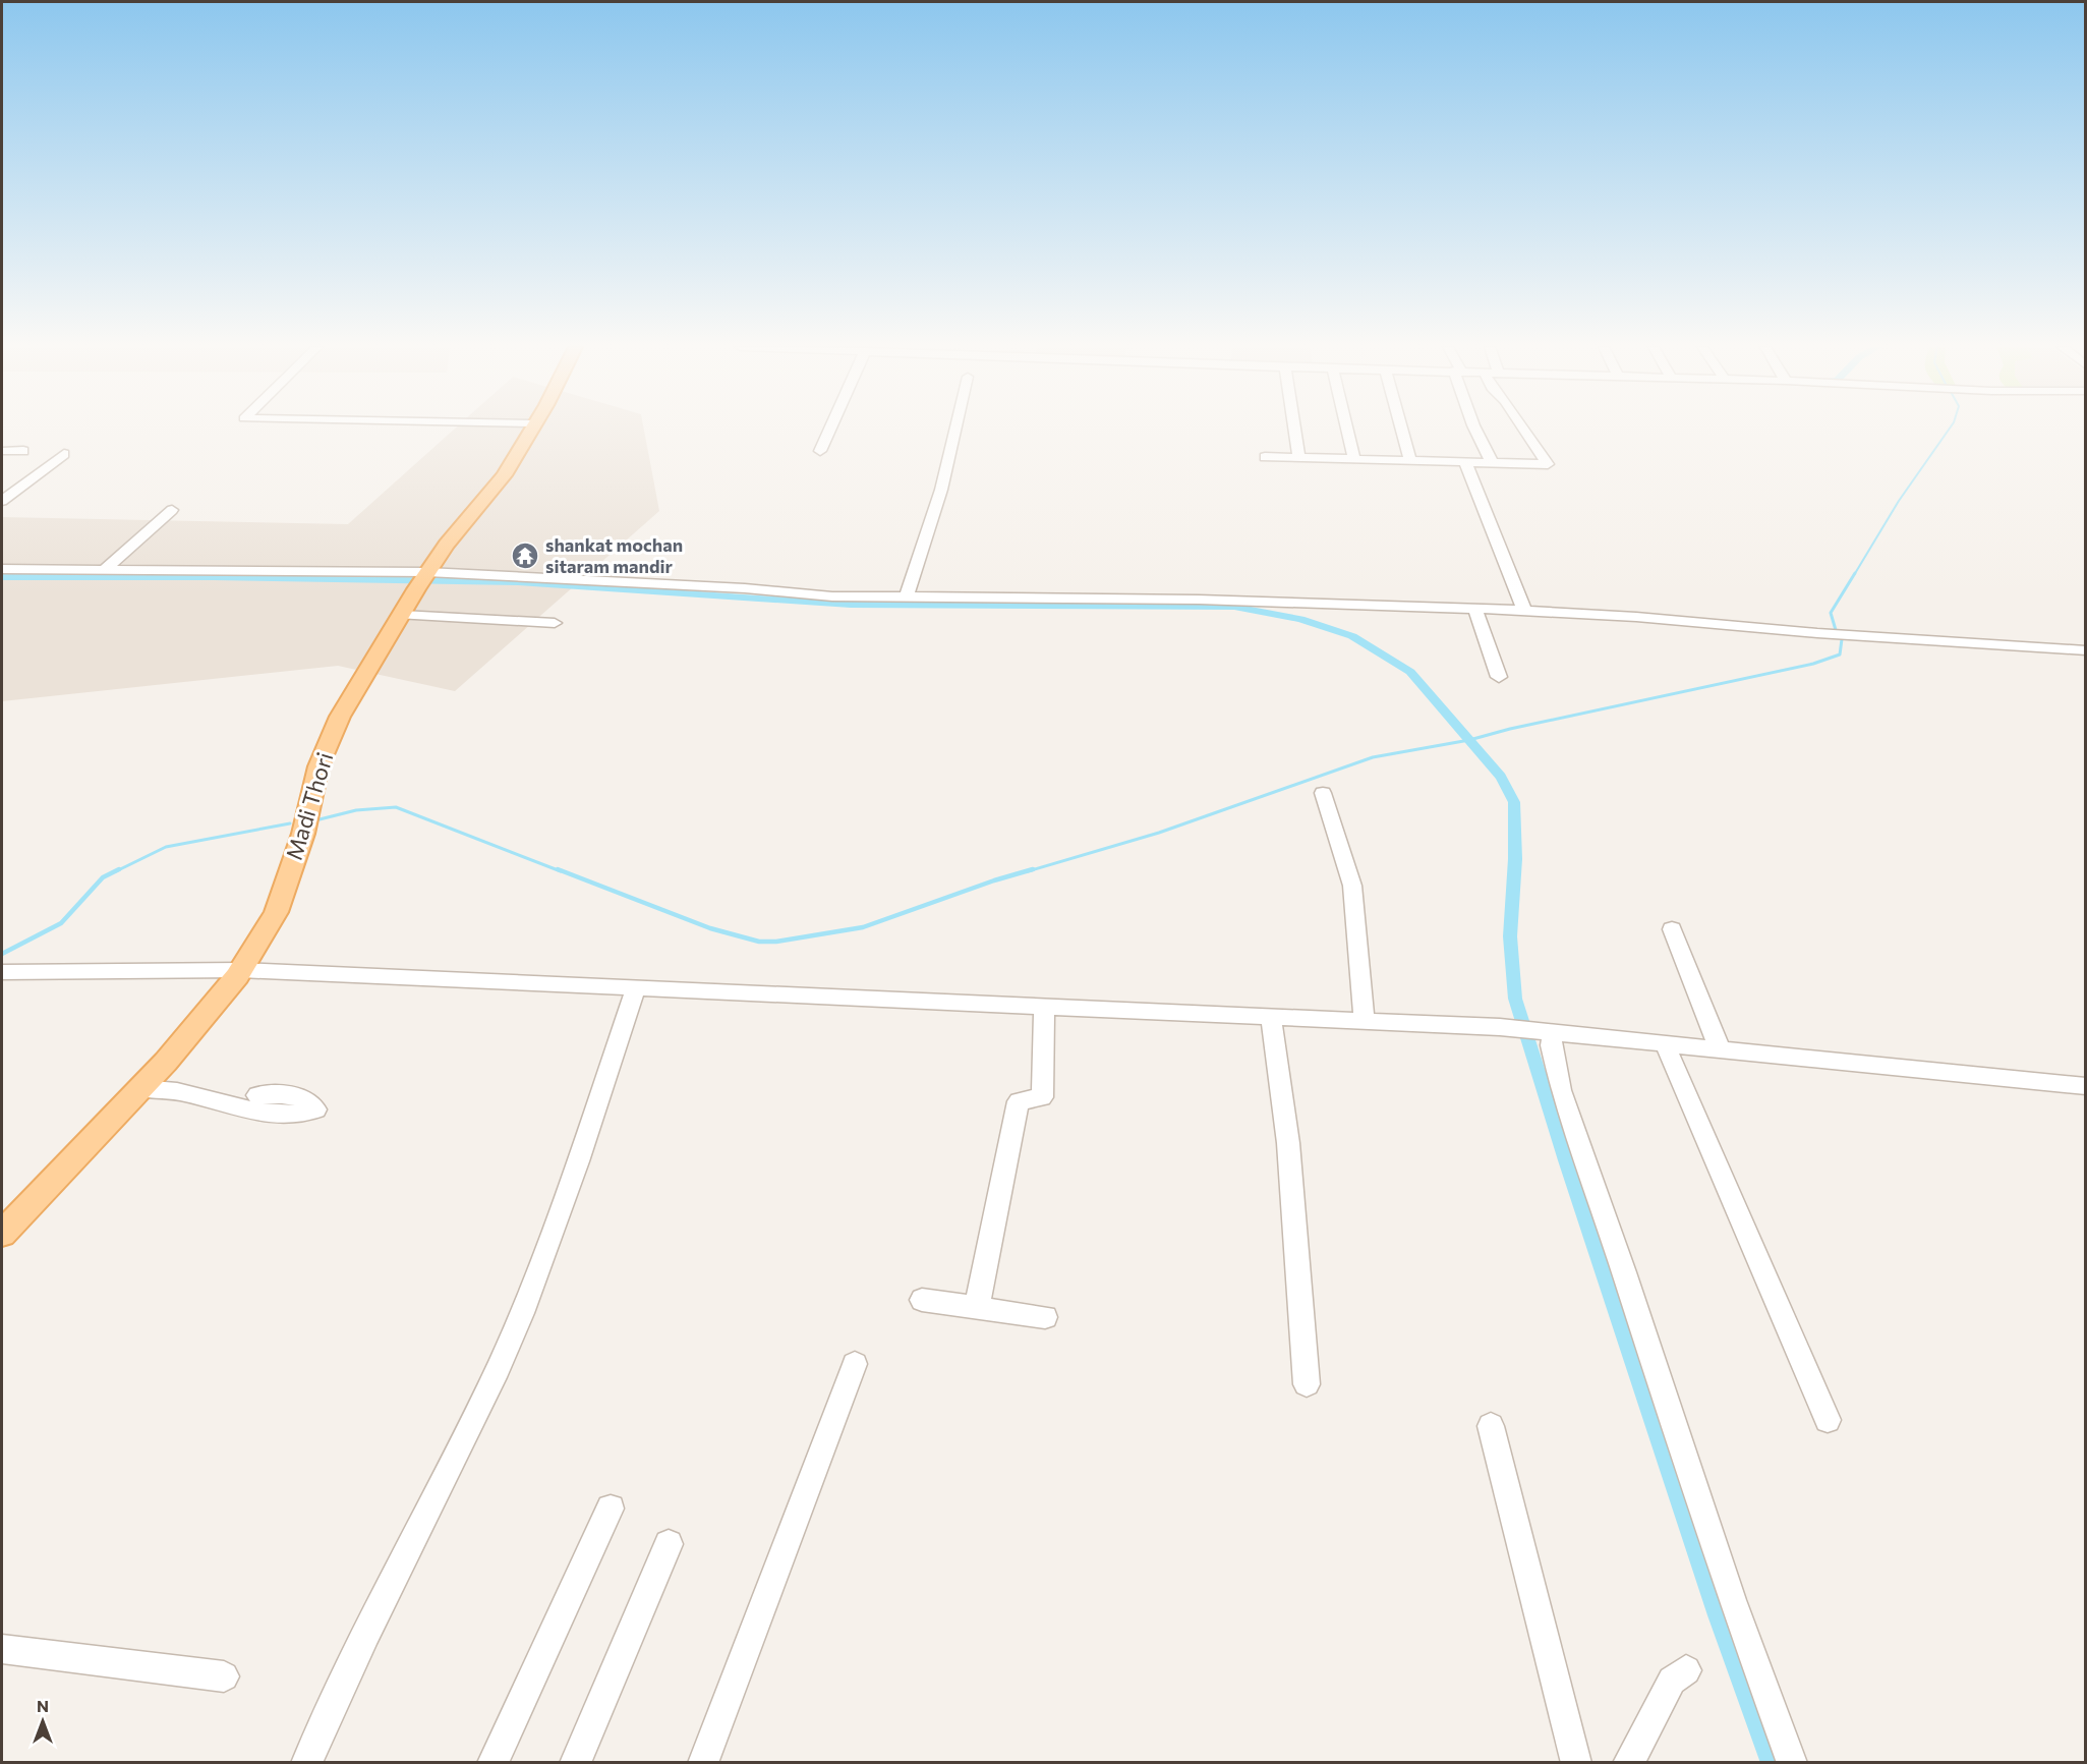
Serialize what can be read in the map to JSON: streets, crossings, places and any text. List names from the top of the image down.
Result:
{
  "streets": {
    "main road": ["Madi Thori"]
  },
  "places": {
    "temple": ["shankat mochan sitaram mandir"]
  },
  "north": "top"
}
